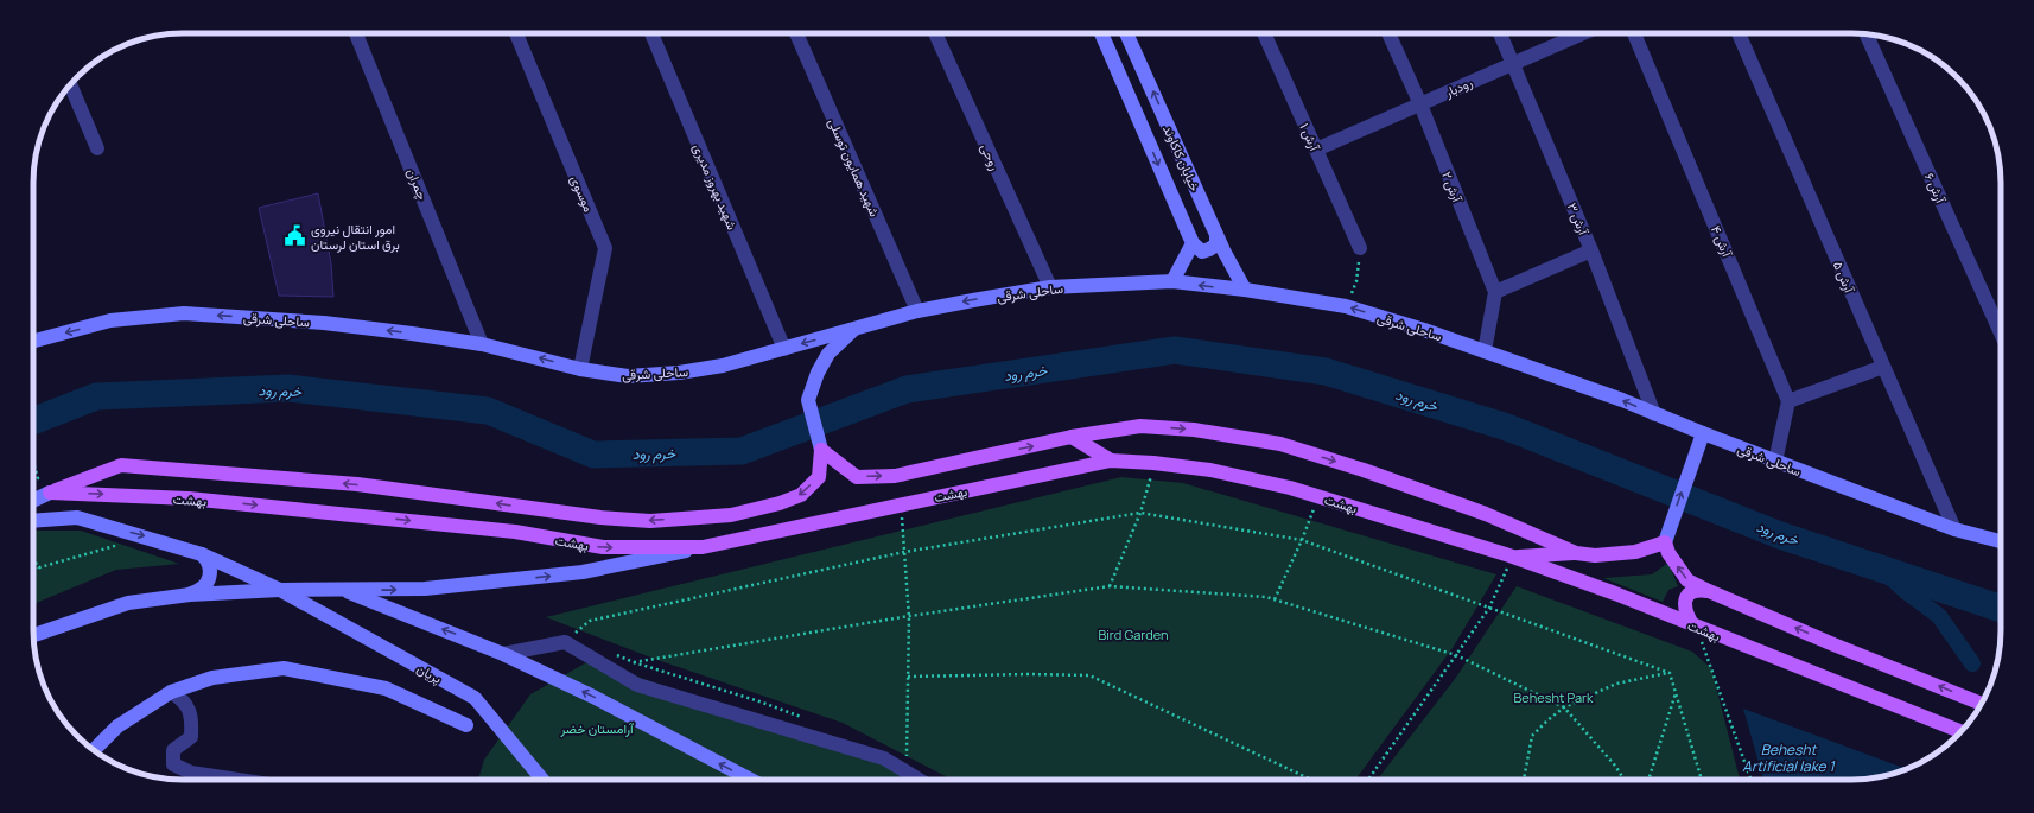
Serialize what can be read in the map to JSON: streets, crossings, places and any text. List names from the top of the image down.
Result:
{
  "streets": {
    "main road": [
      "خیابان کاکاوند",
      "ساحلی شرقی",
      "بهشت",
      "پریان"
    ],
    "street": [
      "رودبار",
      "آرش ۱",
      "روحی",
      "شهید همایون توسلی",
      "چمران",
      "شهید بهروز مدیری",
      "آرش ۲",
      "آرش ۶",
      "موسوی",
      "آرش ۳",
      "آرش ۴",
      "آرش ۵"
    ]
  },
  "crossings": [
    ["رودبار", "آرش ۱"],
    ["رودبار", "آرش ۲"],
    ["رودبار", "آرش ۳"],
    ["روحی", "ساحلی شرقی"],
    ["خیابان کاکاوند", "ساحلی شرقی"],
    ["شهید همایون توسلی", "ساحلی شرقی"],
    ["چمران", "ساحلی شرقی"],
    ["شهید بهروز مدیری", "ساحلی شرقی"],
    ["موسوی", "ساحلی شرقی"],
    ["آرش ۳", "ساحلی شرقی"],
    ["آرش ۵", "ساحلی شرقی"]
  ],
  "one_way": ["ساحلی شرقی"],
  "water": ["خرم رود", "Behesht Artificial lake 1"],
  "parks": ["Bird Garden", "Behesht Park", "آرامستان خضر"],
  "places": {
    "public building": ["امور انتقال نیروی برق استان لرستان"]
  }
}
